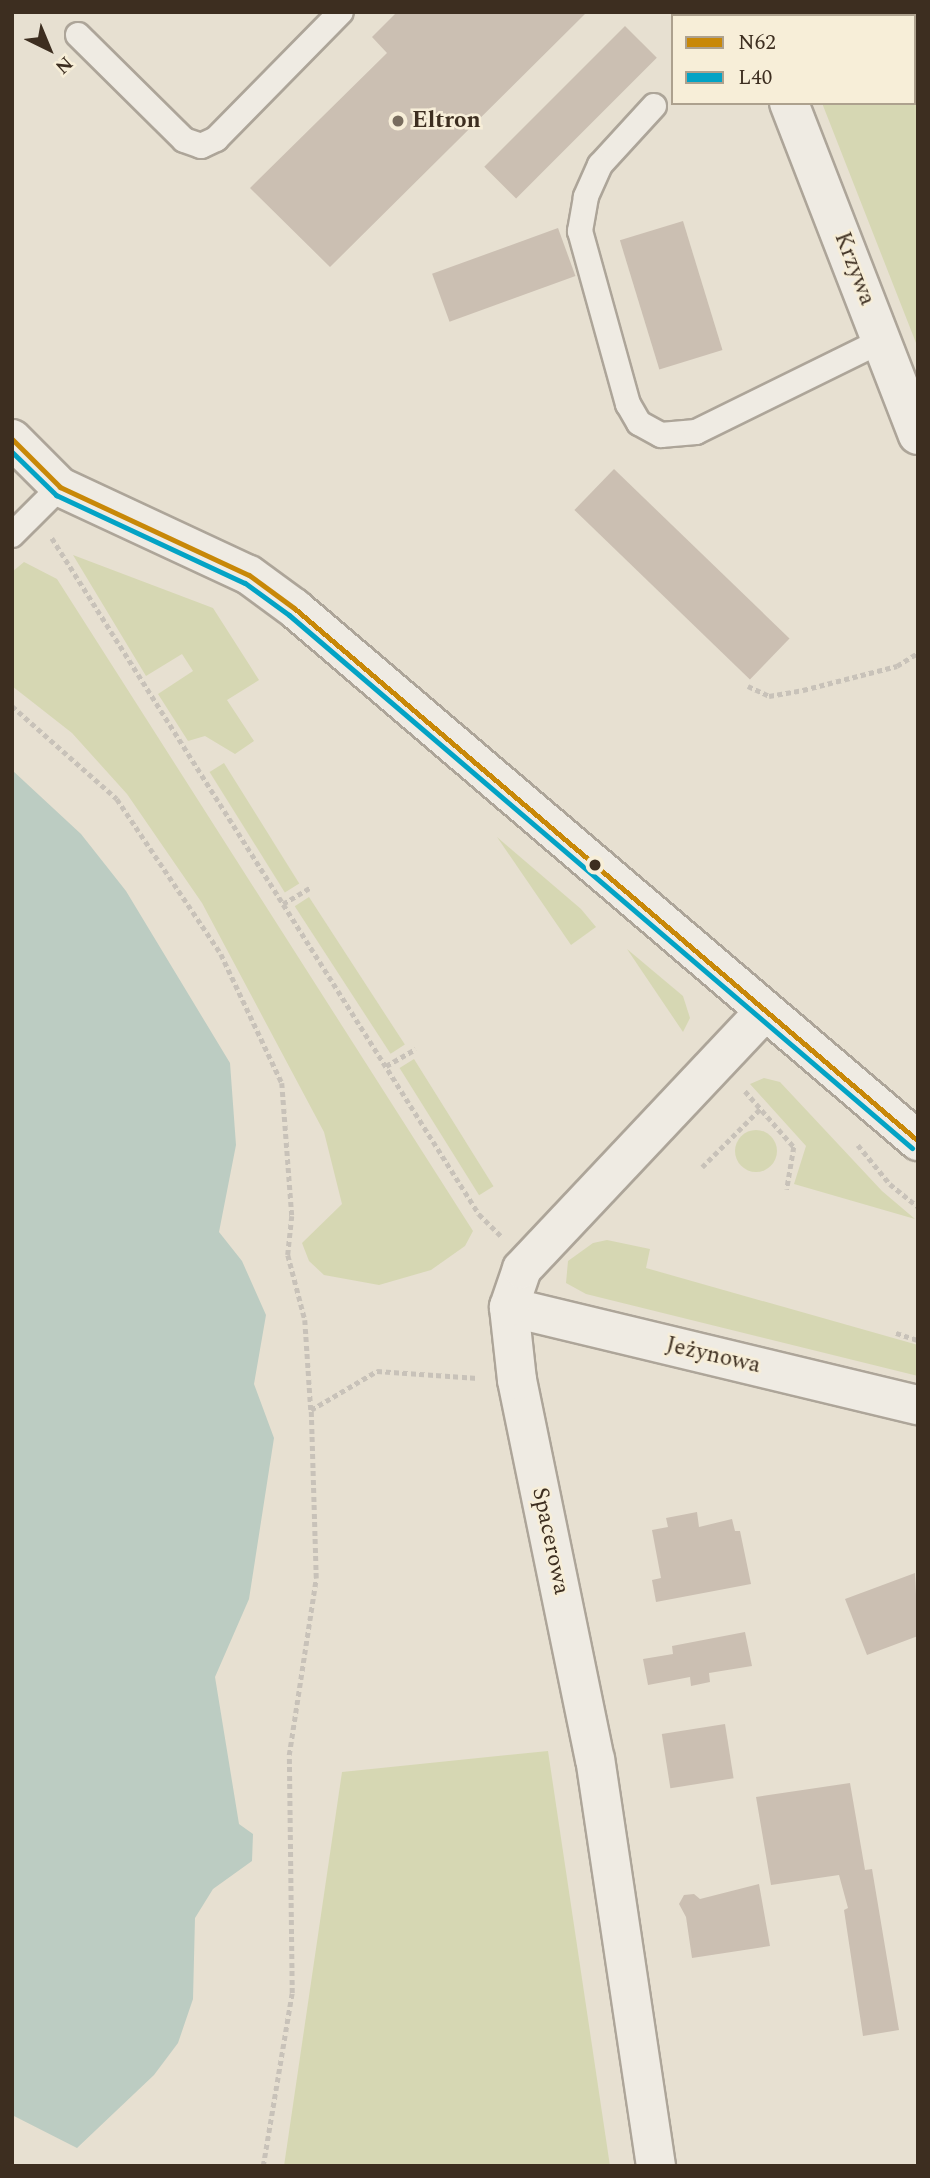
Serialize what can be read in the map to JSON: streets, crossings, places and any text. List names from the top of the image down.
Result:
{
  "streets": {
    "street": ["Krzywa", "Jeżynowa", "Spacerowa"]
  },
  "crossings": [
    ["Jeżynowa", "Spacerowa"]
  ],
  "places": ["Eltron"],
  "lines": ["transit line N62", "transit line L40"],
  "legend": ["N62", "L40"],
  "north": "bottom right"
}
